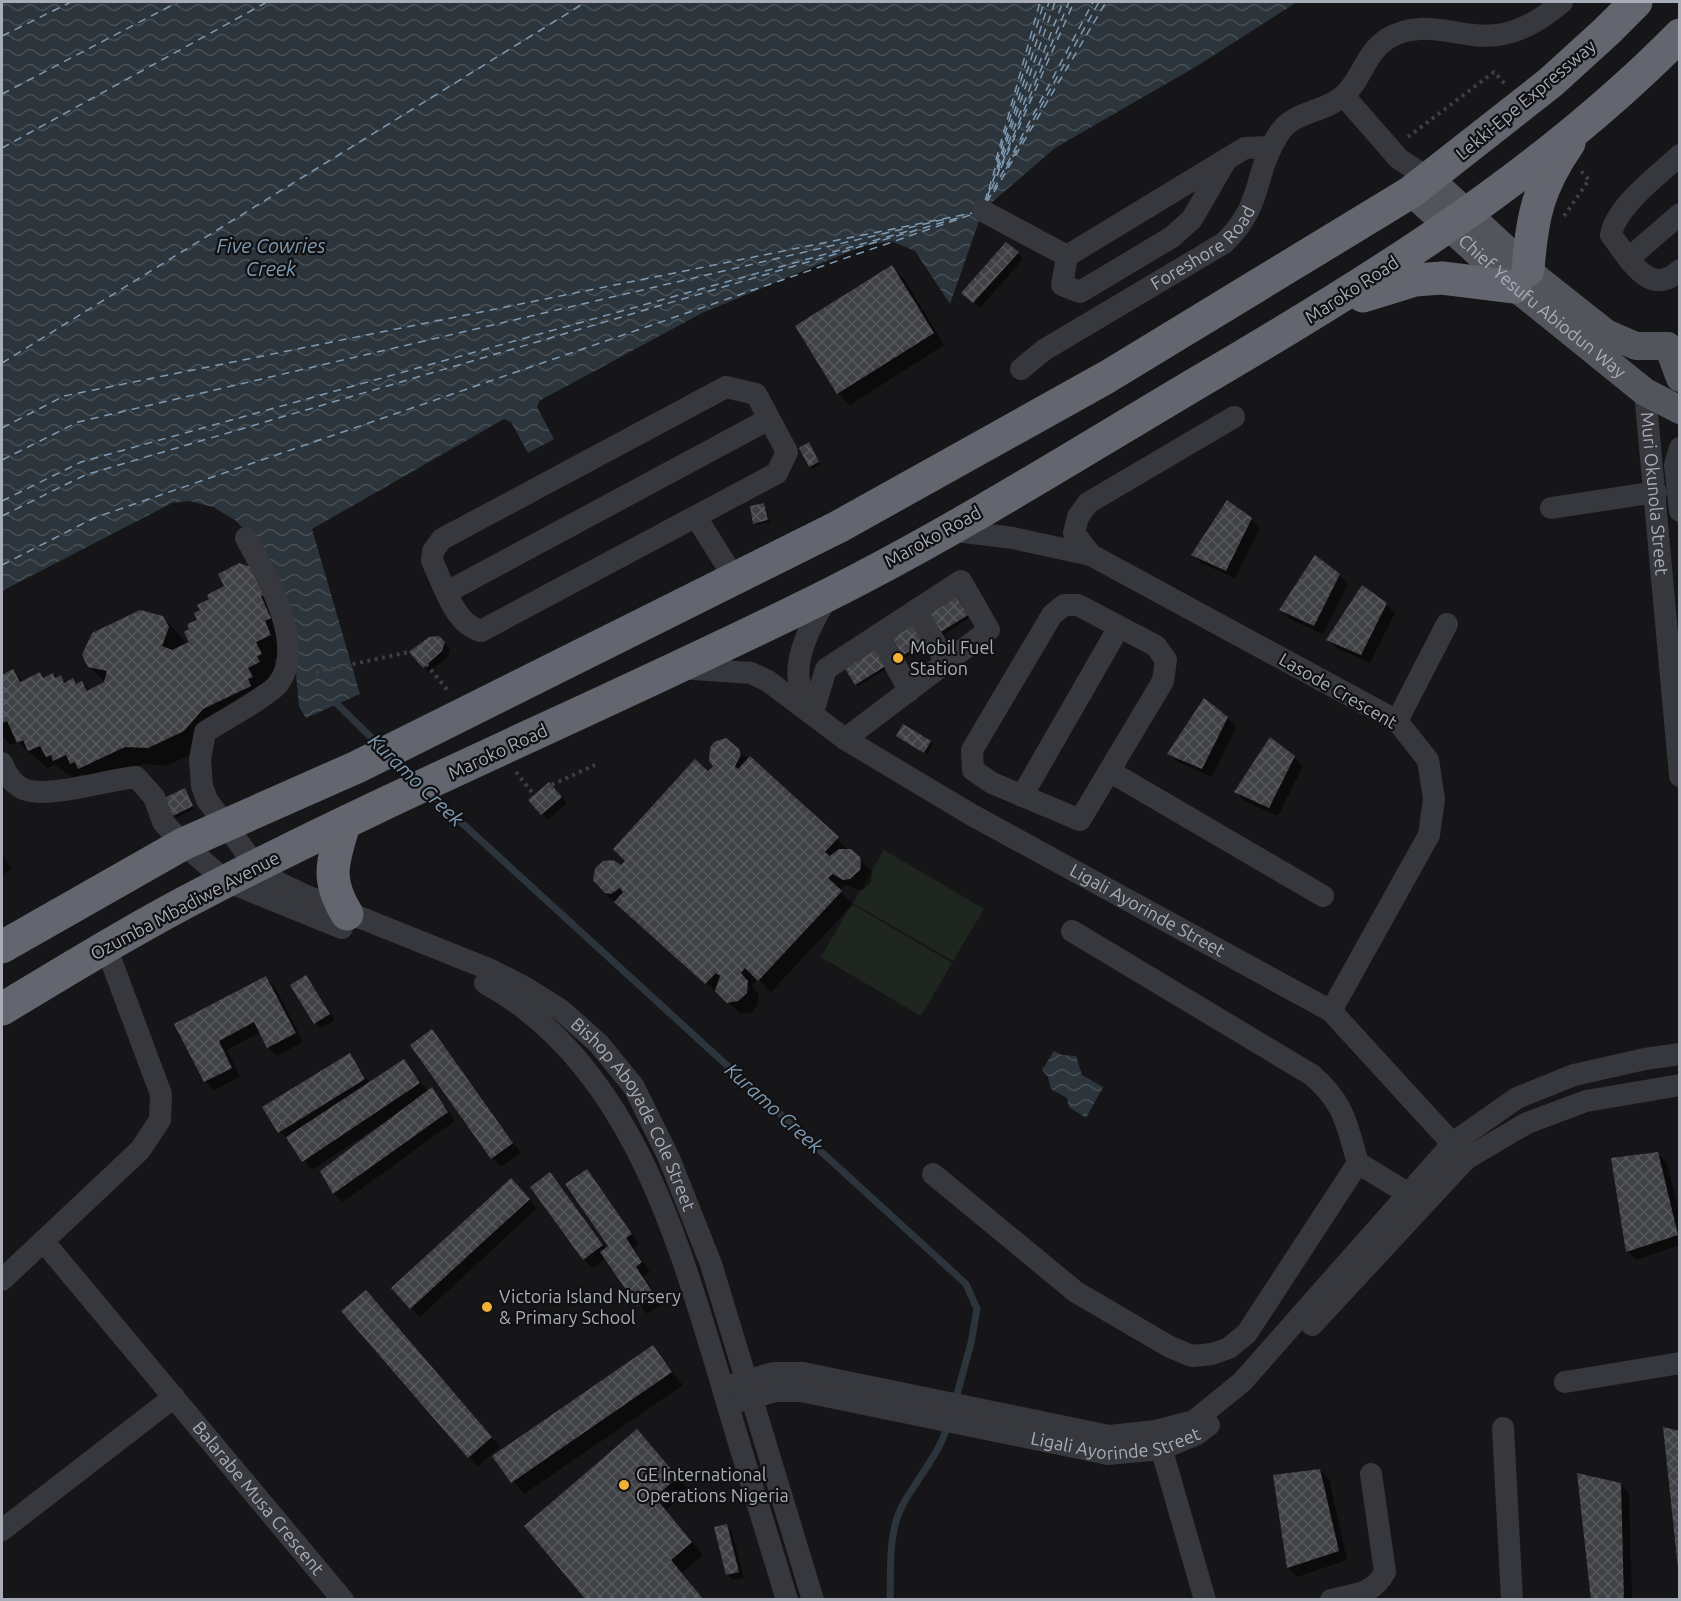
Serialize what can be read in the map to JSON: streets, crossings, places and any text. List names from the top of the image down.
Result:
{
  "streets": {
    "highway": ["Lekki-Epe Expressway", "Maroko Road", "Ozumba Mbadiwe Avenue"],
    "main road": ["Chief Yesufu Abiodun Way"],
    "street": [
      "Foreshore Road",
      "Muri Okunola Street",
      "Lasode Crescent",
      "Ligali Ayorinde Street",
      "Bishop Aboyade Cole Street",
      "Balarabe Musa Crescent"
    ]
  },
  "crossings": [
    ["Lekki-Epe Expressway", "Chief Yesufu Abiodun Way"],
    ["Maroko Road", "Chief Yesufu Abiodun Way"],
    ["Maroko Road", "Lasode Crescent"],
    ["Maroko Road", "Ozumba Mbadiwe Avenue"],
    ["Maroko Road", "Ligali Ayorinde Street"],
    ["Chief Yesufu Abiodun Way", "Muri Okunola Street"],
    ["Lasode Crescent", "Ligali Ayorinde Street"],
    ["Ozumba Mbadiwe Avenue", "Bishop Aboyade Cole Street"],
    ["Ligali Ayorinde Street", "Bishop Aboyade Cole Street"]
  ],
  "water": ["Five Cowries Creek", "Kuramo Creek"],
  "places": ["Mobil Fuel Station", "Victoria Island Nursery & Primary School", "GE International Operations Nigeria"]
}
